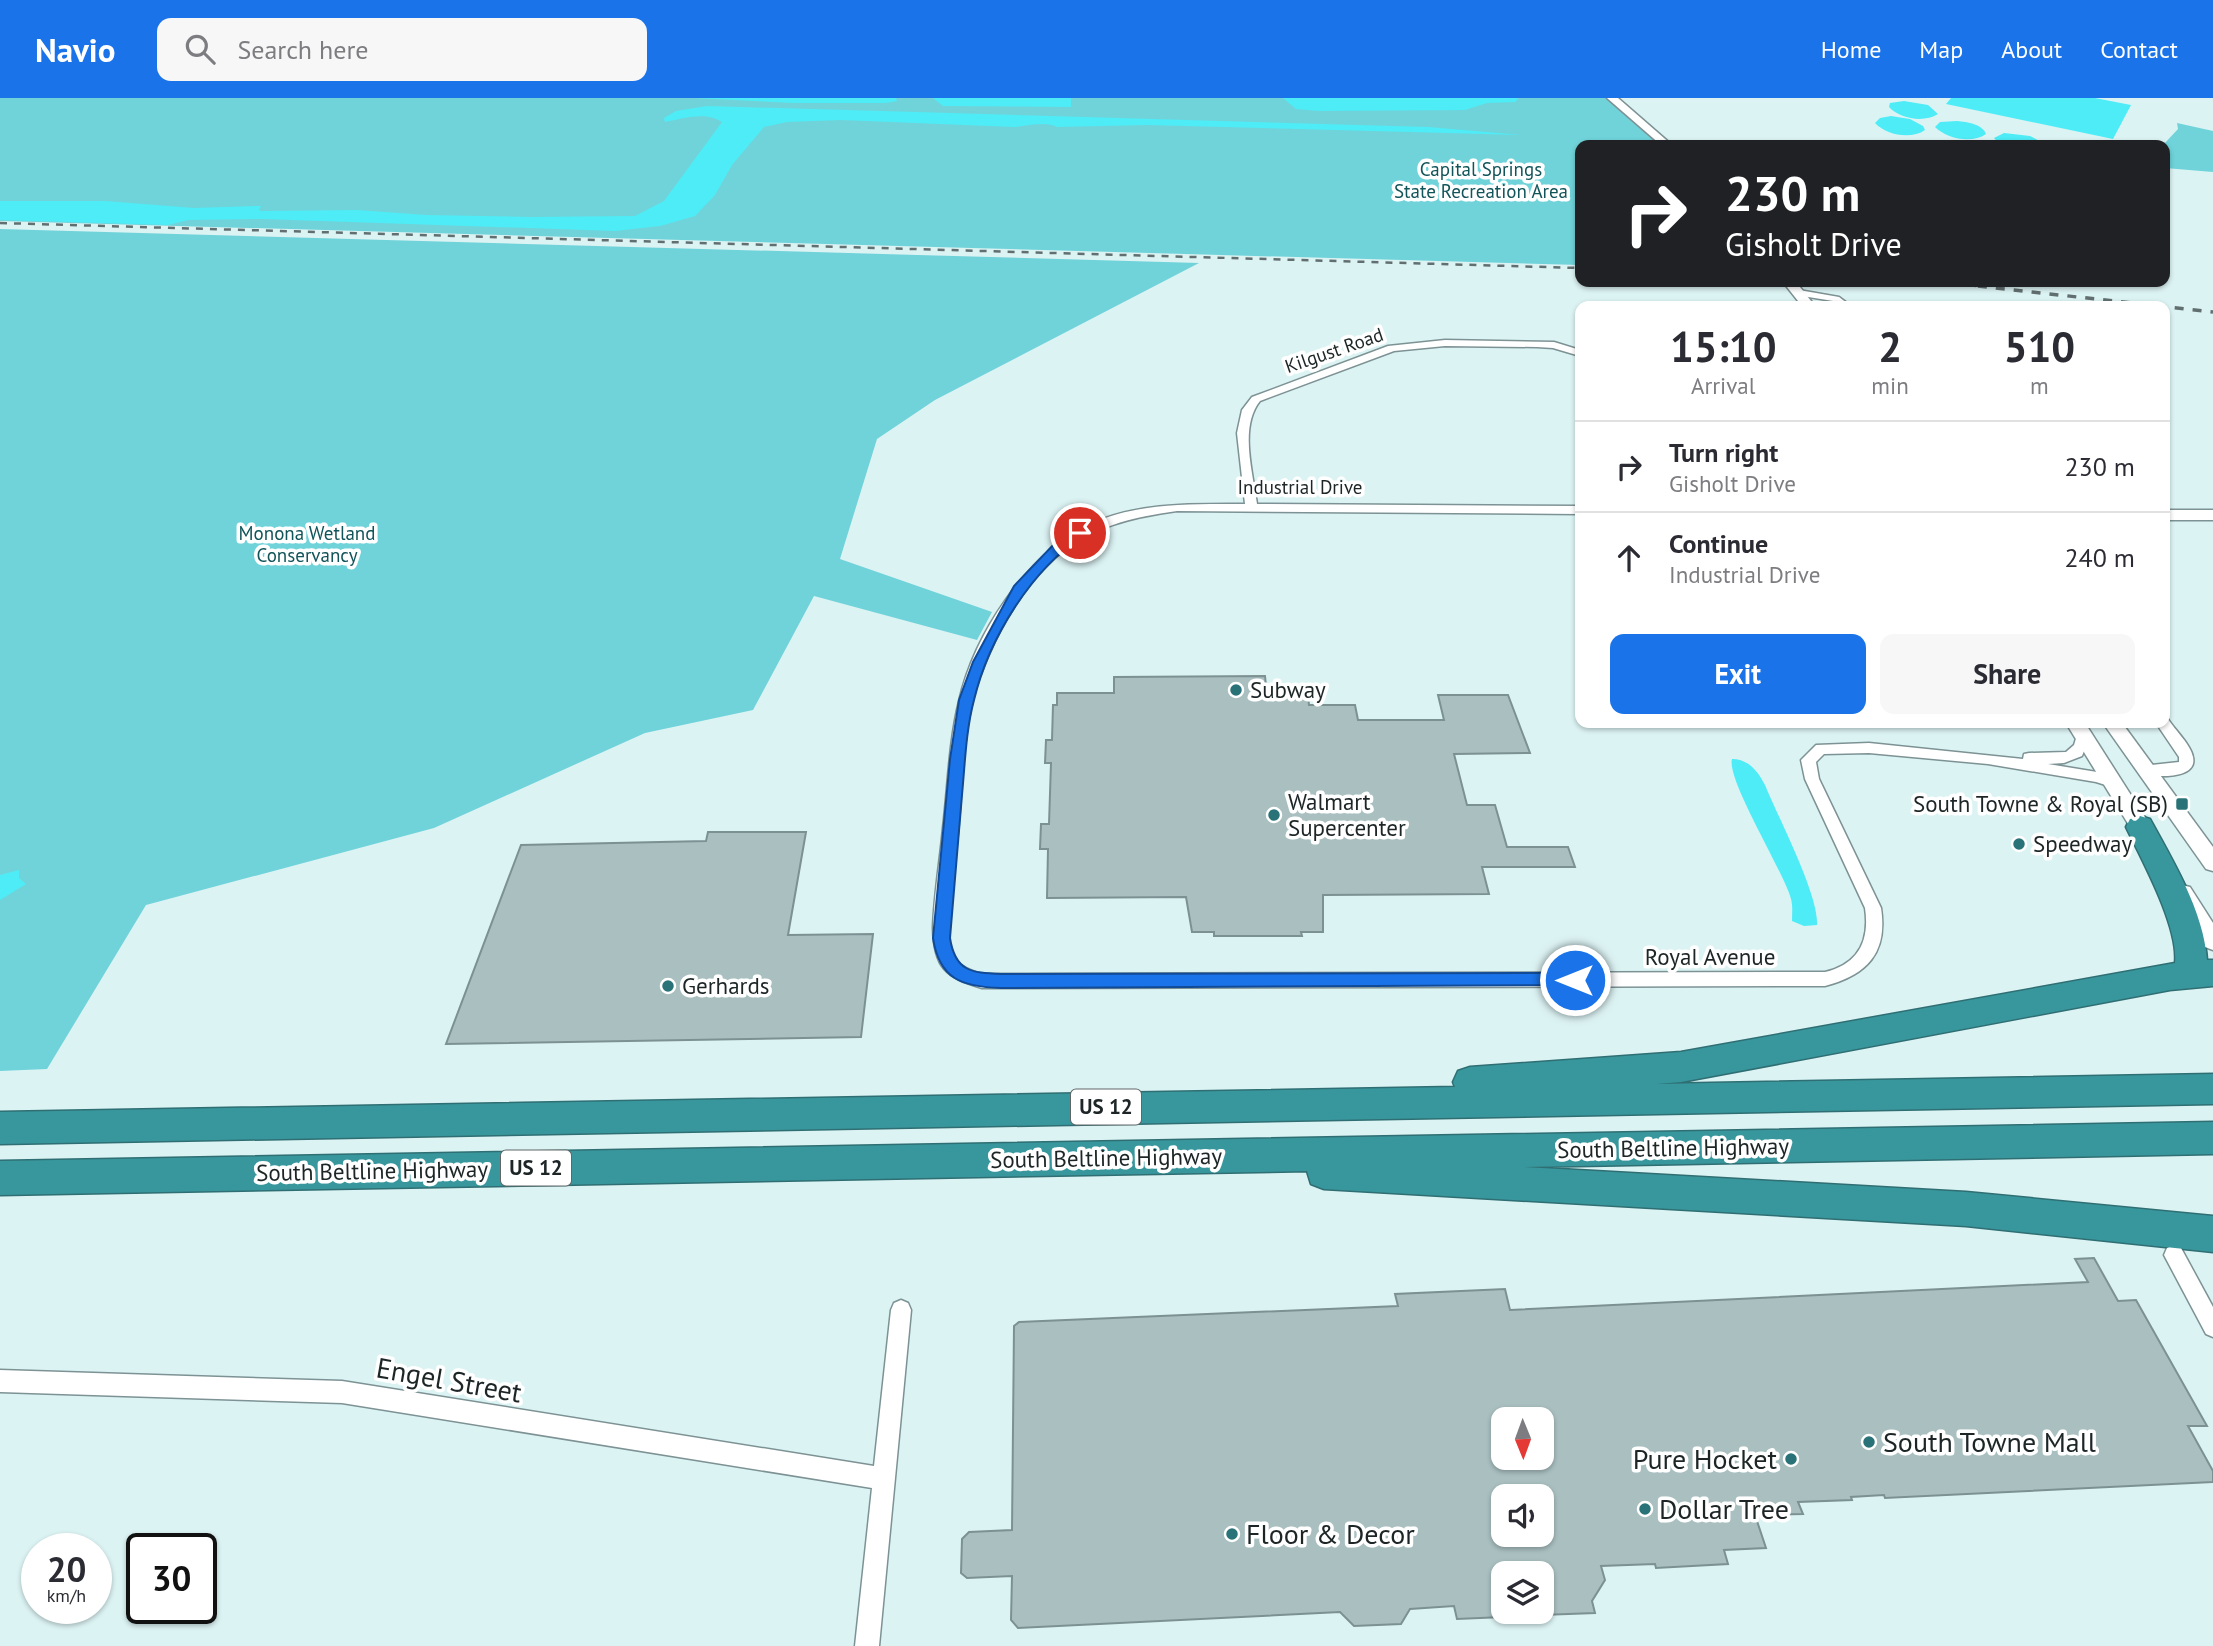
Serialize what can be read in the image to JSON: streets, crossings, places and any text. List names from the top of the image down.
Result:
{
  "streets": {
    "highway": ["US 12", "South Beltline Highway"],
    "street": [
      "Kilgust Road",
      "Industrial Drive",
      "Royal Avenue",
      "Engel Street"
    ]
  },
  "crossings": [
    ["Kilgust Road", "Industrial Drive"],
    ["Industrial Drive", "Royal Avenue"]
  ],
  "parks": ["Capital Springs State Recreation Area", "Monona Wetland Conservancy"],
  "places": {
    "other": [
      "Subway",
      "Walmart Supercenter",
      "Speedway",
      "Gerhards",
      "South Towne Mall",
      "Pure Hocket",
      "Dollar Tree",
      "Floor & Decor"
    ],
    "transit": ["South Towne & Royal (SB)"]
  },
  "north": "bottom",
  "page": {
    "header": "Navio",
    "search": "Search here",
    "nav": [
      "Home",
      "Map",
      "About",
      "Contact"
    ],
    "turn": ["230 m", "Gisholt Drive"],
    "eta": [
      "15:10",
      "Arrival",
      "2",
      "min",
      "510",
      "m"
    ],
    "list": [
      {
        "name": "Turn right",
        "note": "Gisholt Drive",
        "value": "230 m"
      },
      {
        "name": "Continue",
        "note": "Industrial Drive",
        "value": "240 m"
      }
    ],
    "buttons": ["Exit", "Share"],
    "speed": "20 km/h",
    "limit": "30"
  }
}
